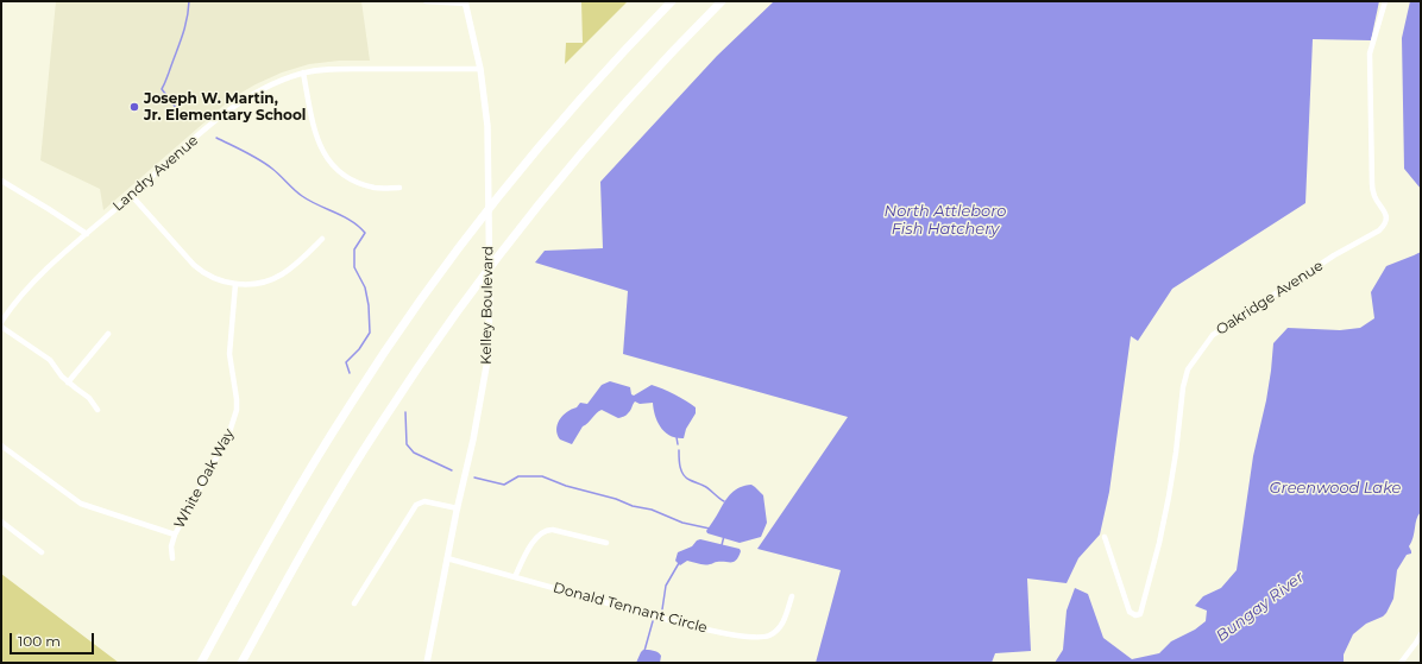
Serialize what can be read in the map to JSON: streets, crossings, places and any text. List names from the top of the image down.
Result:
{
  "streets": {
    "main road": ["Kelley Boulevard"],
    "street": [
      "Landry Avenue",
      "Oakridge Avenue",
      "White Oak Way",
      "Donald Tennant Circle"
    ]
  },
  "crossings": [
    ["Landry Avenue", "Kelley Boulevard"],
    ["Kelley Boulevard", "Donald Tennant Circle"]
  ],
  "water": ["North Attleboro Fish Hatchery", "Greenwood Lake", "Bungay River"],
  "places": ["Joseph W. Martin, Jr. Elementary School"],
  "scale_bar": "100 m"
}
